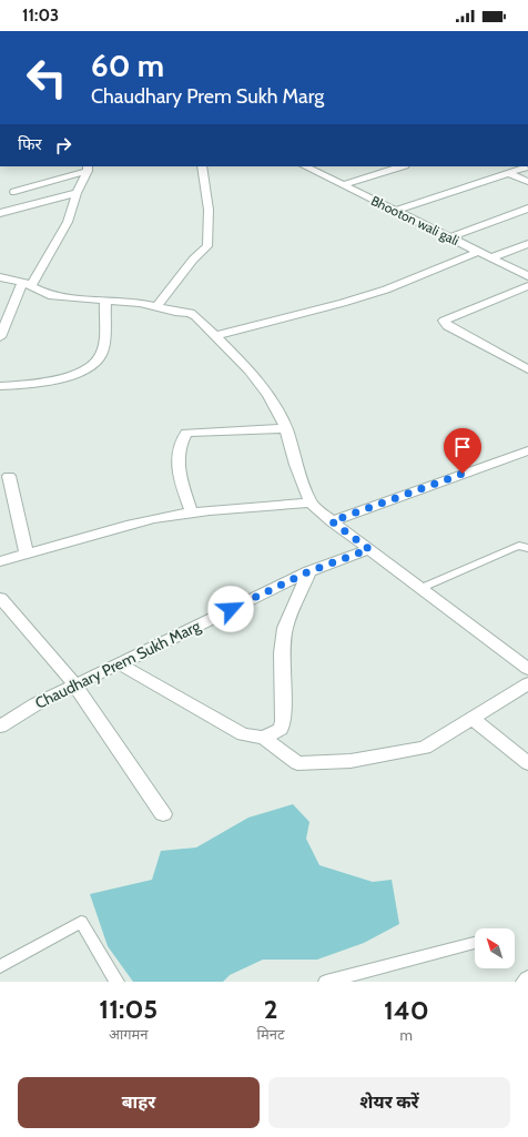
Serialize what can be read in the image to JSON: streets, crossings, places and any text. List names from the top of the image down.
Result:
{
  "streets": {
    "street": ["Bhooton wali gali", "Chaudhary Prem Sukh Marg"]
  },
  "north": "top left",
  "page": {
    "status": "11:03",
    "turn": ["60 m", "Chaudhary Prem Sukh Marg"],
    "then": "फिर",
    "eta": [
      "11:05",
      "आगमन",
      "2",
      "मिनट",
      "140",
      "m"
    ],
    "buttons": ["बाहर", "शेयर करें"]
  }
}
